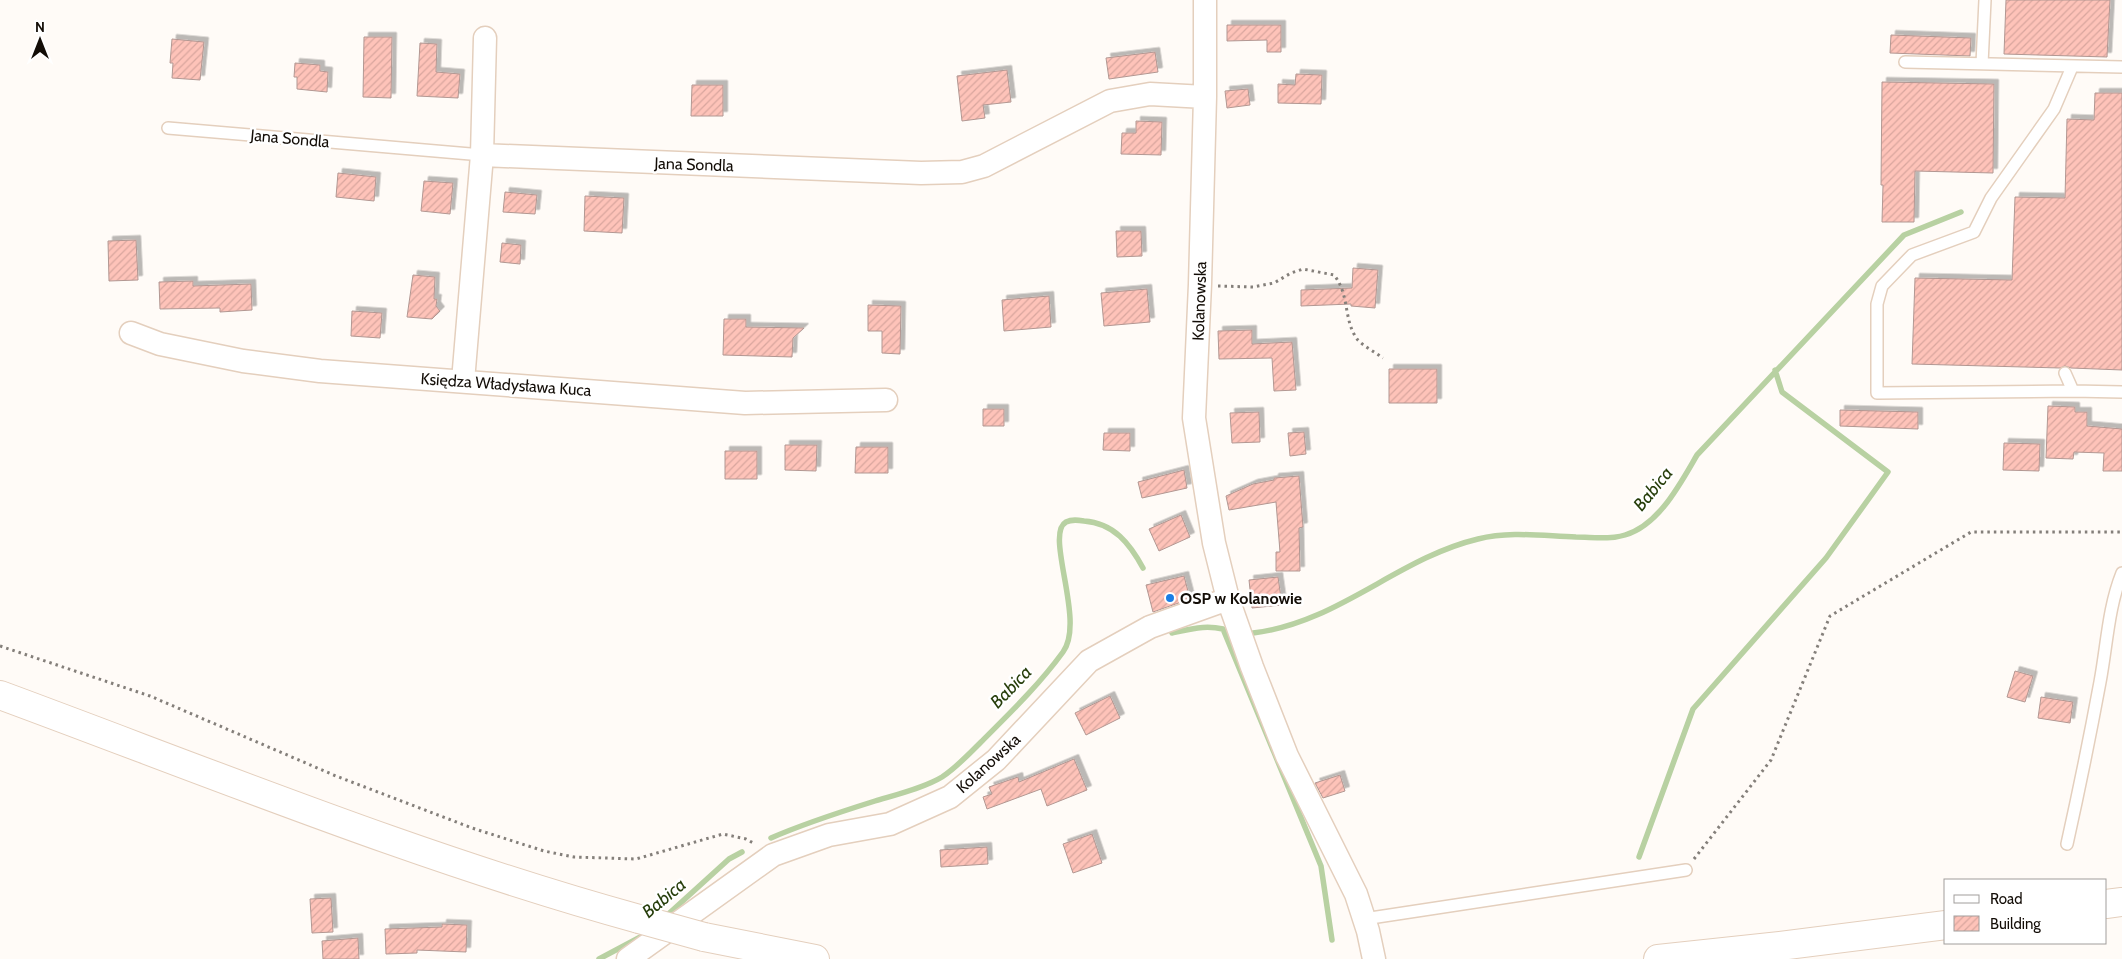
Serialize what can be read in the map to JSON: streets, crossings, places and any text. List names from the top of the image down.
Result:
{
  "streets": {
    "street": ["Jana Sondla", "Kolanowska", "Księdza Władysława Kuca"]
  },
  "crossings": [
    ["Jana Sondla", "Kolanowska"]
  ],
  "water": ["Babica"],
  "places": ["OSP w Kolanowie"],
  "legend": ["Road", "Building"],
  "north": "top"
}
